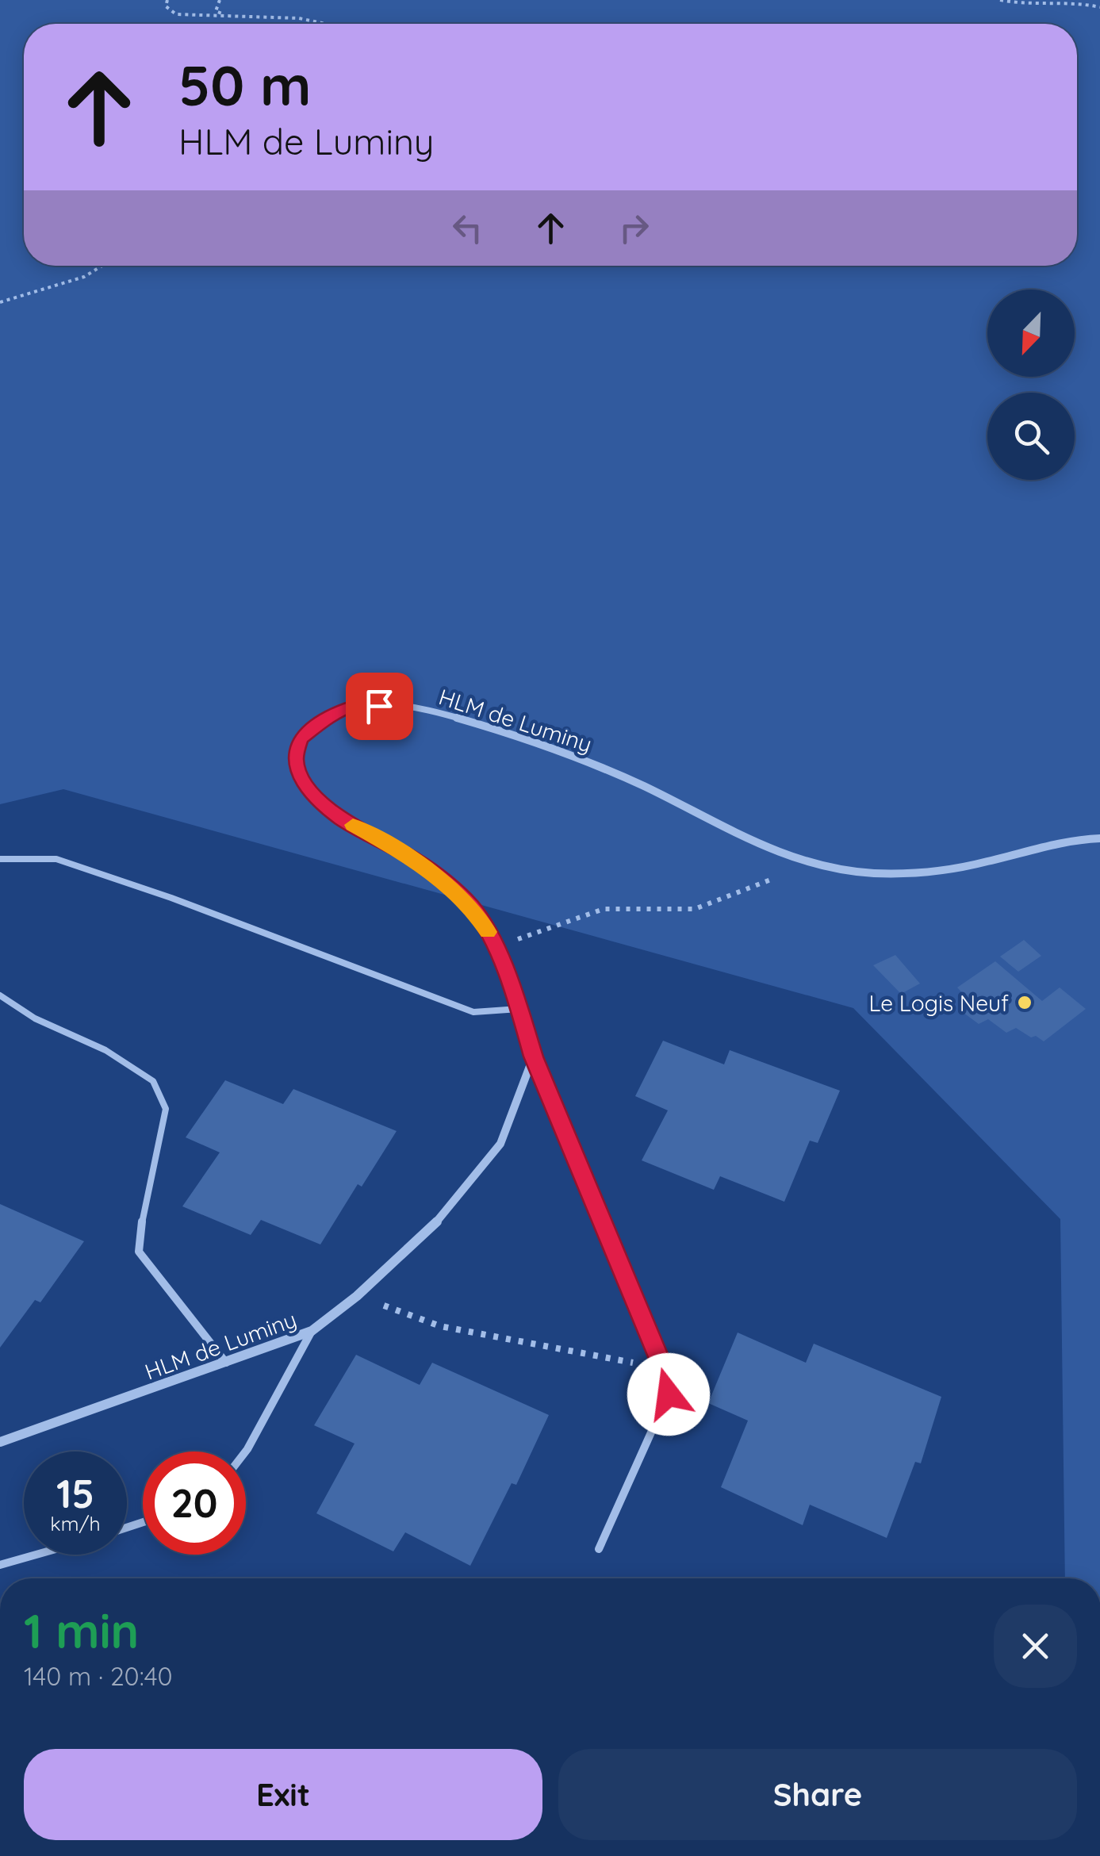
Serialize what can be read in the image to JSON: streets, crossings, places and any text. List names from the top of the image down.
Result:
{
  "streets": {
    "street": ["HLM de Luminy"]
  },
  "places": ["Le Logis Neuf"],
  "north": "bottom left",
  "page": {
    "turn": ["50 m", "HLM de Luminy"],
    "speed": "15 km/h",
    "limit": "20",
    "heading": ["1 min", "140 m · 20:40"],
    "buttons": ["Exit", "Share"]
  }
}
